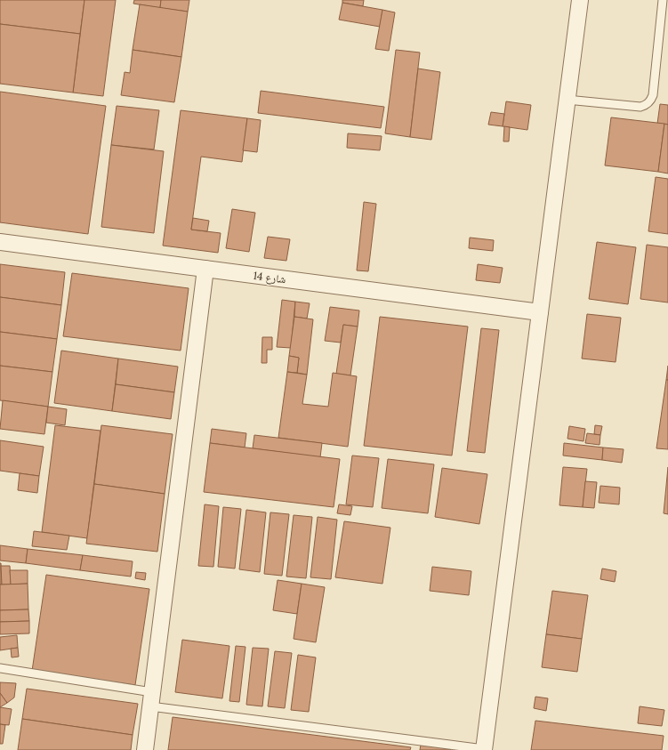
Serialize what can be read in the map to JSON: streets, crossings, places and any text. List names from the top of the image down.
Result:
{
  "streets": {
    "street": ["شارع 14"]
  }
}
